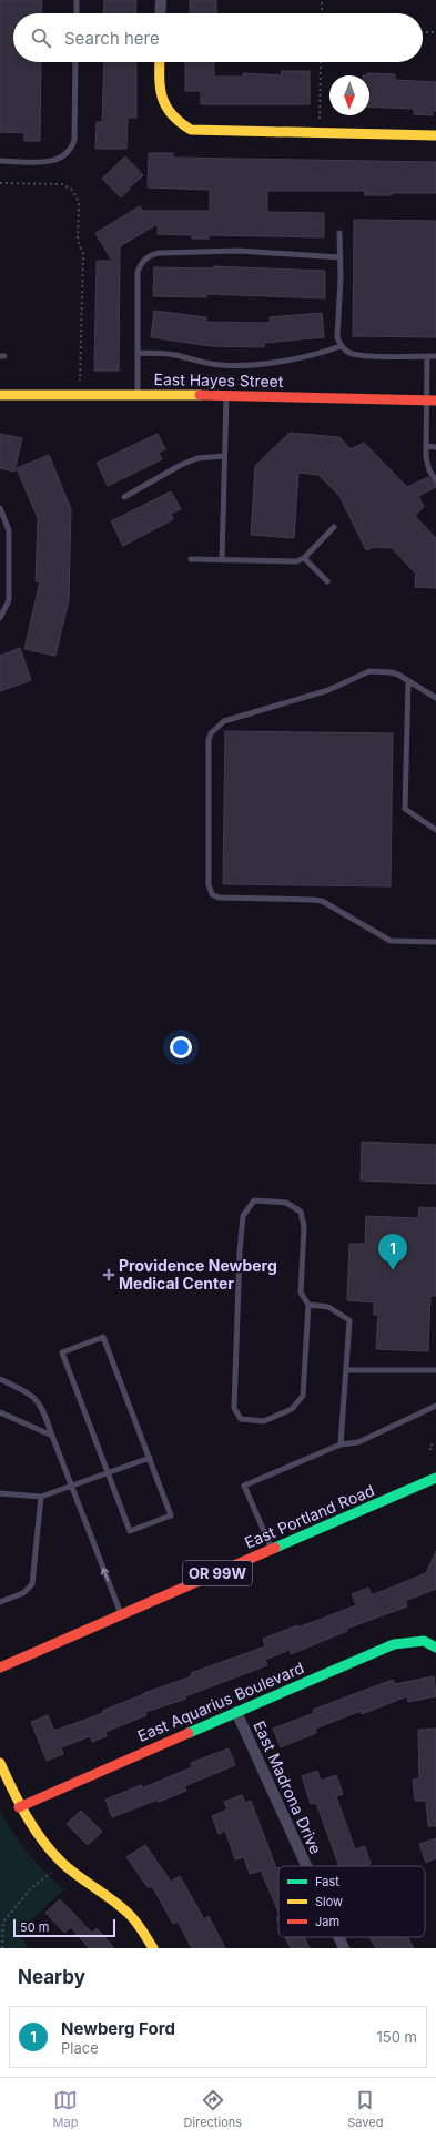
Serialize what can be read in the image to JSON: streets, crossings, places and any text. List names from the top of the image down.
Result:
{
  "streets": {
    "main road": [
      "East Hayes Street",
      "East Portland Road",
      "OR 99W",
      "East Aquarius Boulevard"
    ],
    "street": ["East Madrona Drive"]
  },
  "crossings": [
    ["East Aquarius Boulevard", "East Madrona Drive"]
  ],
  "places": {
    "health": ["Providence Newberg Medical Center"]
  },
  "legend": ["Fast", "Slow", "Jam"],
  "scale_bar": "50 m",
  "north": "bottom",
  "page": {
    "search": "Search here",
    "pins": "1",
    "scale": "50 m",
    "heading": "Nearby",
    "list": [
      {
        "mark": "1",
        "name": "Newberg Ford",
        "note": "Place",
        "value": "150 m"
      }
    ],
    "nav": ["Map", "Directions", "Saved"]
  }
}
